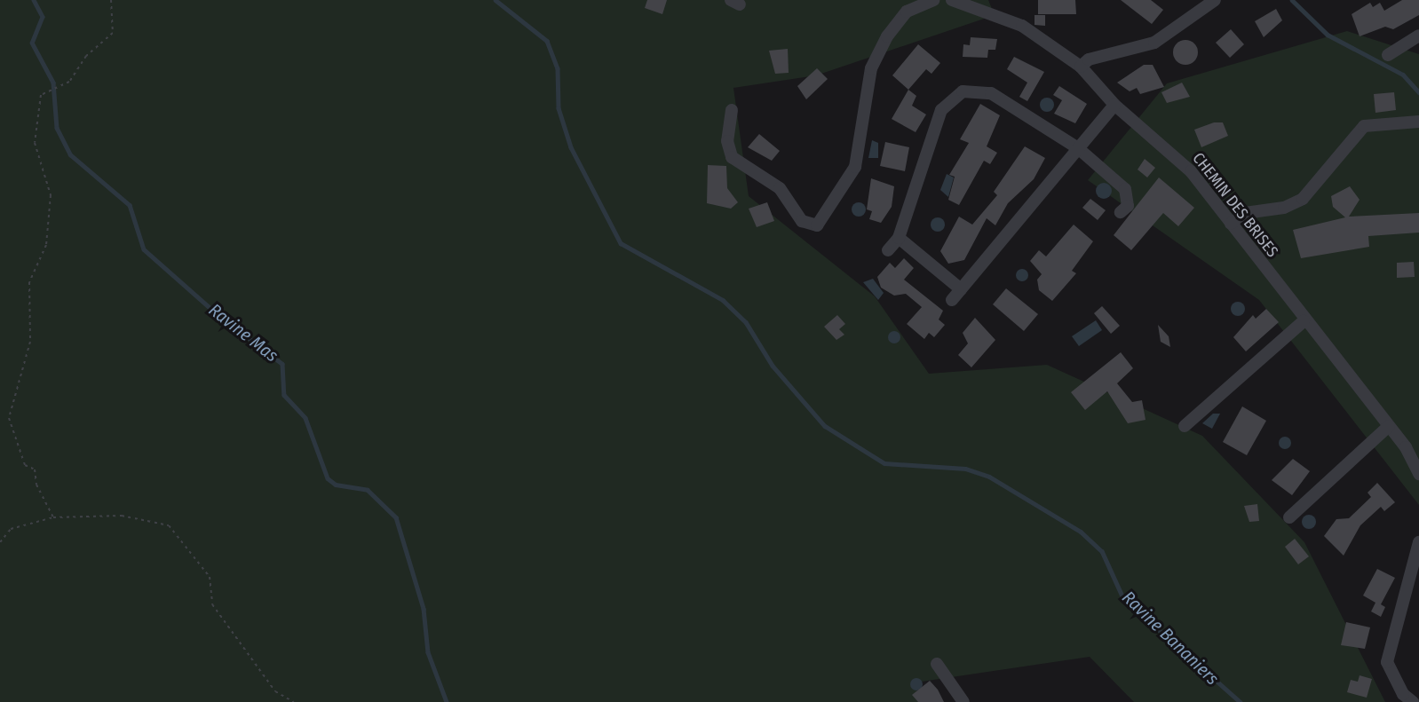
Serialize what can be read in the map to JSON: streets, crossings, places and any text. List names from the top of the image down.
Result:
{
  "streets": {
    "street": ["CHEMIN DES BRISES"]
  },
  "water": ["Ravine Mas", "Ravine Bananiers"]
}
